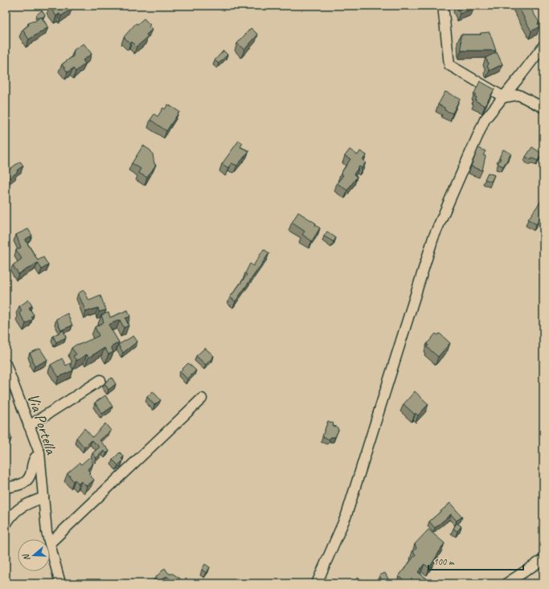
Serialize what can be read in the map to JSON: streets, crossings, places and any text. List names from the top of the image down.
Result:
{
  "streets": {
    "street": ["Via Portella"]
  },
  "scale_bar": "100 m",
  "north": "left"
}
